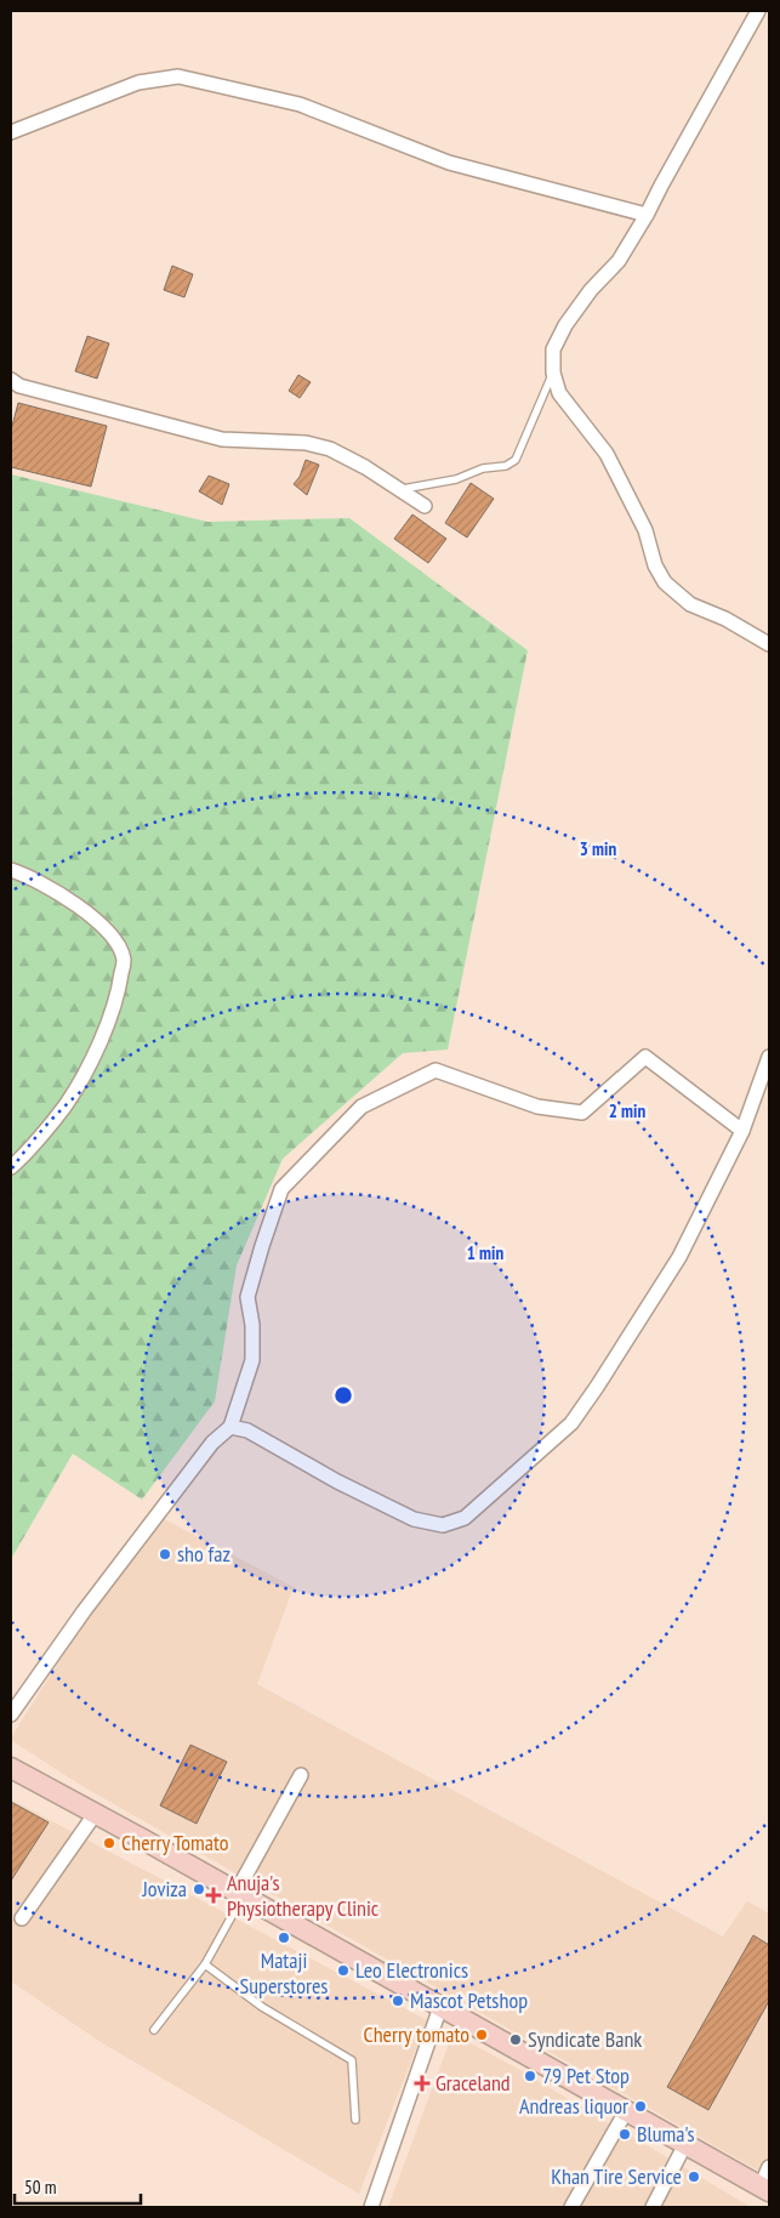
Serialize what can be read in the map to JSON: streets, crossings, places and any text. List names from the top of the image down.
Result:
{
  "places": {
    "other": [
      "sho faz",
      "Cherry Tomato",
      "Joviza",
      "Mataji Superstores",
      "Leo Electronics",
      "Mascot Petshop",
      "Cherry tomato",
      "Syndicate Bank",
      "79 Pet Stop",
      "Andreas liquor",
      "Bluma's",
      "Khan Tire Service"
    ],
    "health": ["Anuja's Physiotherapy Clinic", "Graceland"]
  },
  "scale_bar": "50 m",
  "rings": ["3 min", "2 min", "1 min"]
}
